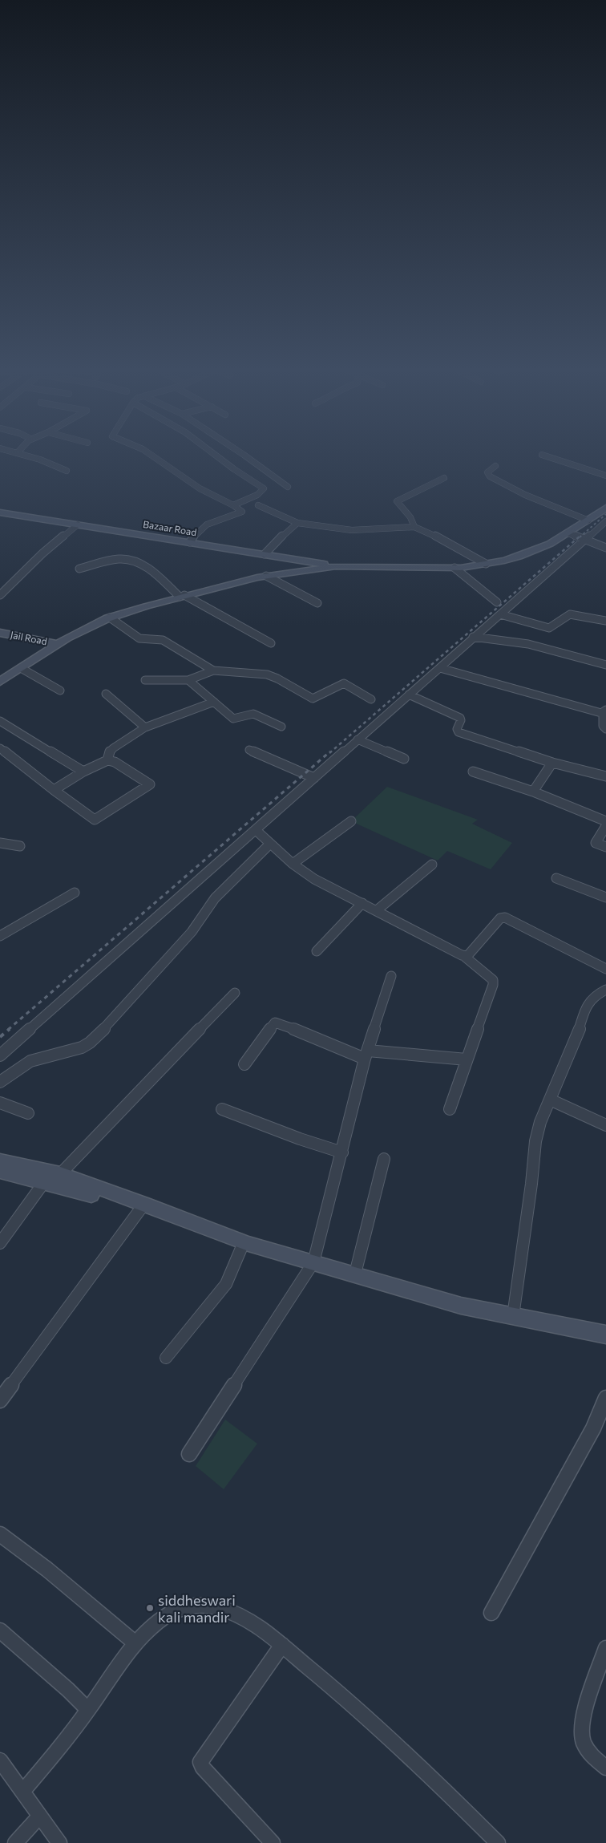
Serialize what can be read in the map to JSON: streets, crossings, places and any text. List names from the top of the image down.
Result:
{
  "streets": {
    "main road": ["Bazaar Road", "Jail Road"]
  },
  "places": ["siddheswari kali mandir"]
}
